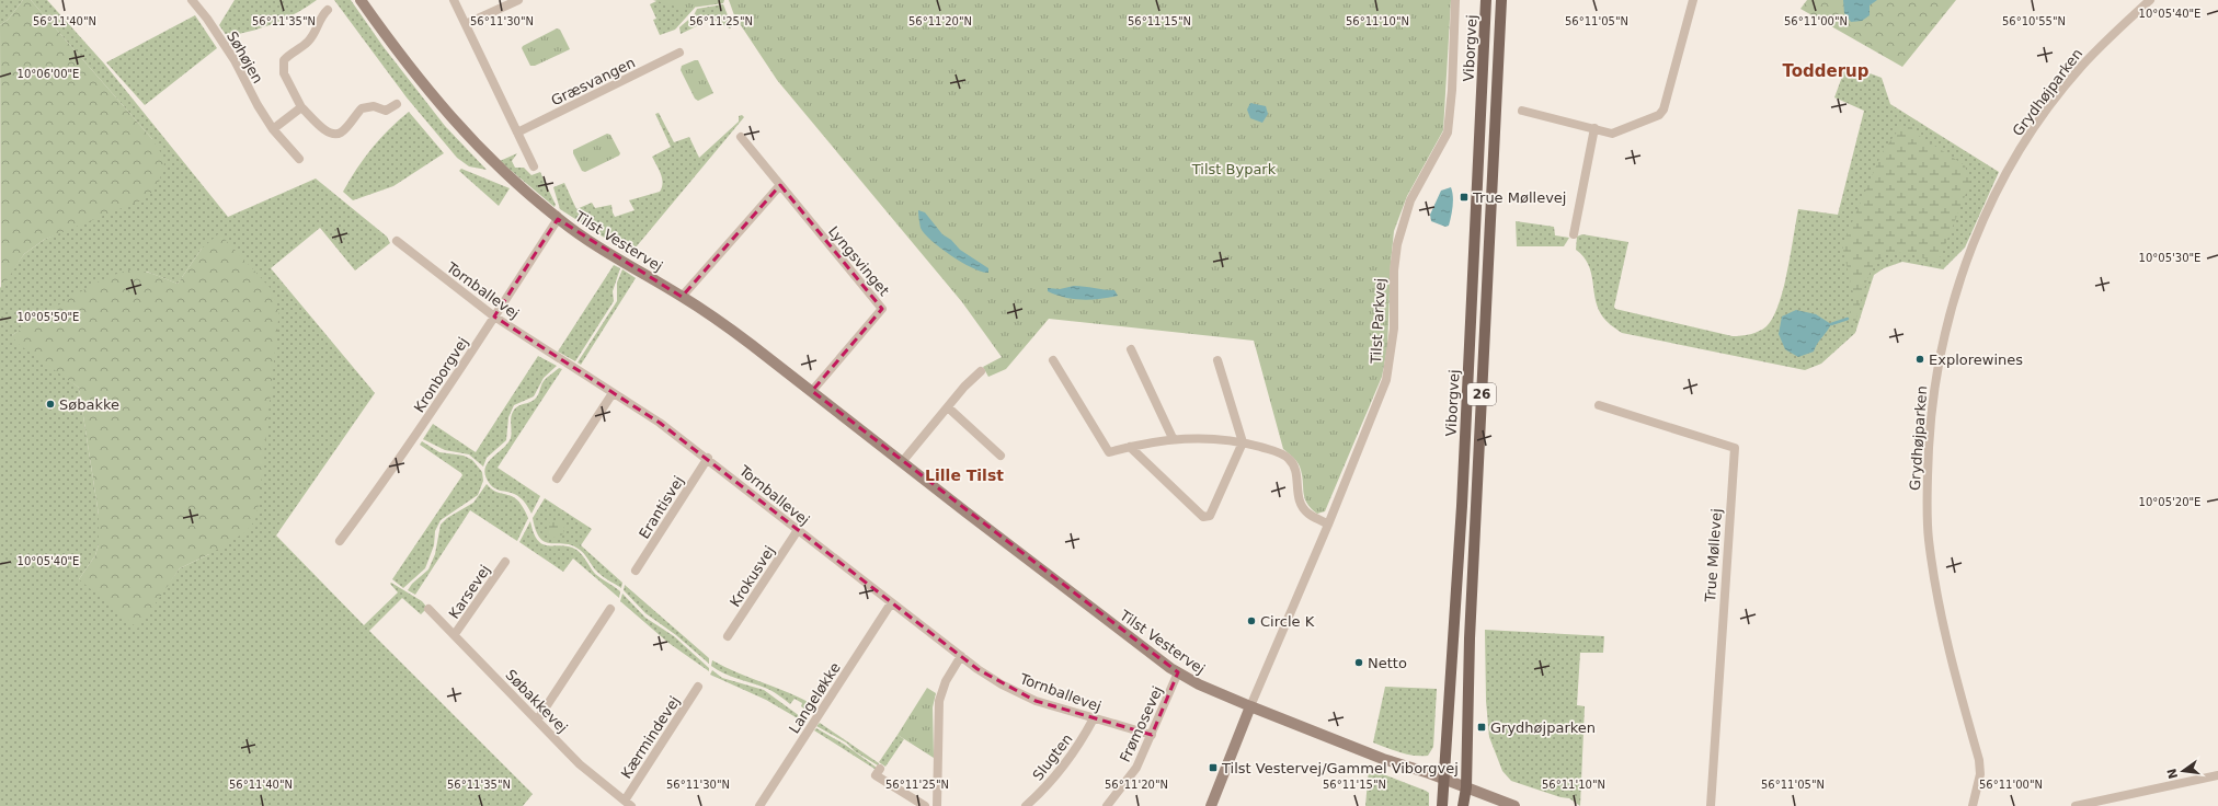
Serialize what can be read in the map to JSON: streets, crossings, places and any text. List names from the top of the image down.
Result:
{
  "streets": {
    "main road": ["Viborgvej", "26"],
    "street": [
      "Søhøjen",
      "Græsvangen",
      "Grydhøjparken",
      "Tilst Vestervej",
      "Lyngsvinget",
      "Tornballevej",
      "Tilst Parkvej",
      "Kronborgvej",
      "Erantisvej",
      "True Møllevej",
      "Krokusvej",
      "Karsevej",
      "Langeløkke",
      "Søbakkevej",
      "Frømosevej",
      "Kærmindevej",
      "Slugten"
    ]
  },
  "crossings": [
    ["Viborgvej", "Tilst Vestervej"],
    ["Tilst Vestervej", "Lyngsvinget"],
    ["Tilst Vestervej", "Tilst Parkvej"],
    ["Tilst Vestervej", "Kronborgvej"],
    ["Tilst Vestervej", "Frømosevej"],
    ["Tornballevej", "Kronborgvej"],
    ["Tornballevej", "Erantisvej"],
    ["Tornballevej", "Krokusvej"],
    ["Tornballevej", "Langeløkke"],
    ["Tornballevej", "Frømosevej"],
    ["Tornballevej", "Slugten"],
    ["Karsevej", "Søbakkevej"],
    ["Søbakkevej", "Kærmindevej"]
  ],
  "districts": ["Todderup", "Lille Tilst"],
  "parks": ["Tilst Bypark"],
  "places": {
    "transit": ["True Møllevej", "Grydhøjparken", "Tilst Vestervej/Gammel Viborgvej"],
    "other": [
      "Explorewines",
      "Søbakke",
      "Circle K",
      "Netto"
    ]
  },
  "north": "left",
  "coordinates": [
    "10°05'40\"E",
    "56°11'20\"N",
    "56°11'40\"N",
    "56°11'35\"N",
    "56°11'30\"N",
    "56°11'25\"N",
    "56°11'15\"N",
    "56°11'10\"N",
    "56°11'05\"N",
    "56°11'00\"N",
    "56°10'55\"N",
    "10°06'00\"E",
    "10°05'30\"E",
    "10°05'50\"E",
    "10°05'20\"E"
  ]
}
